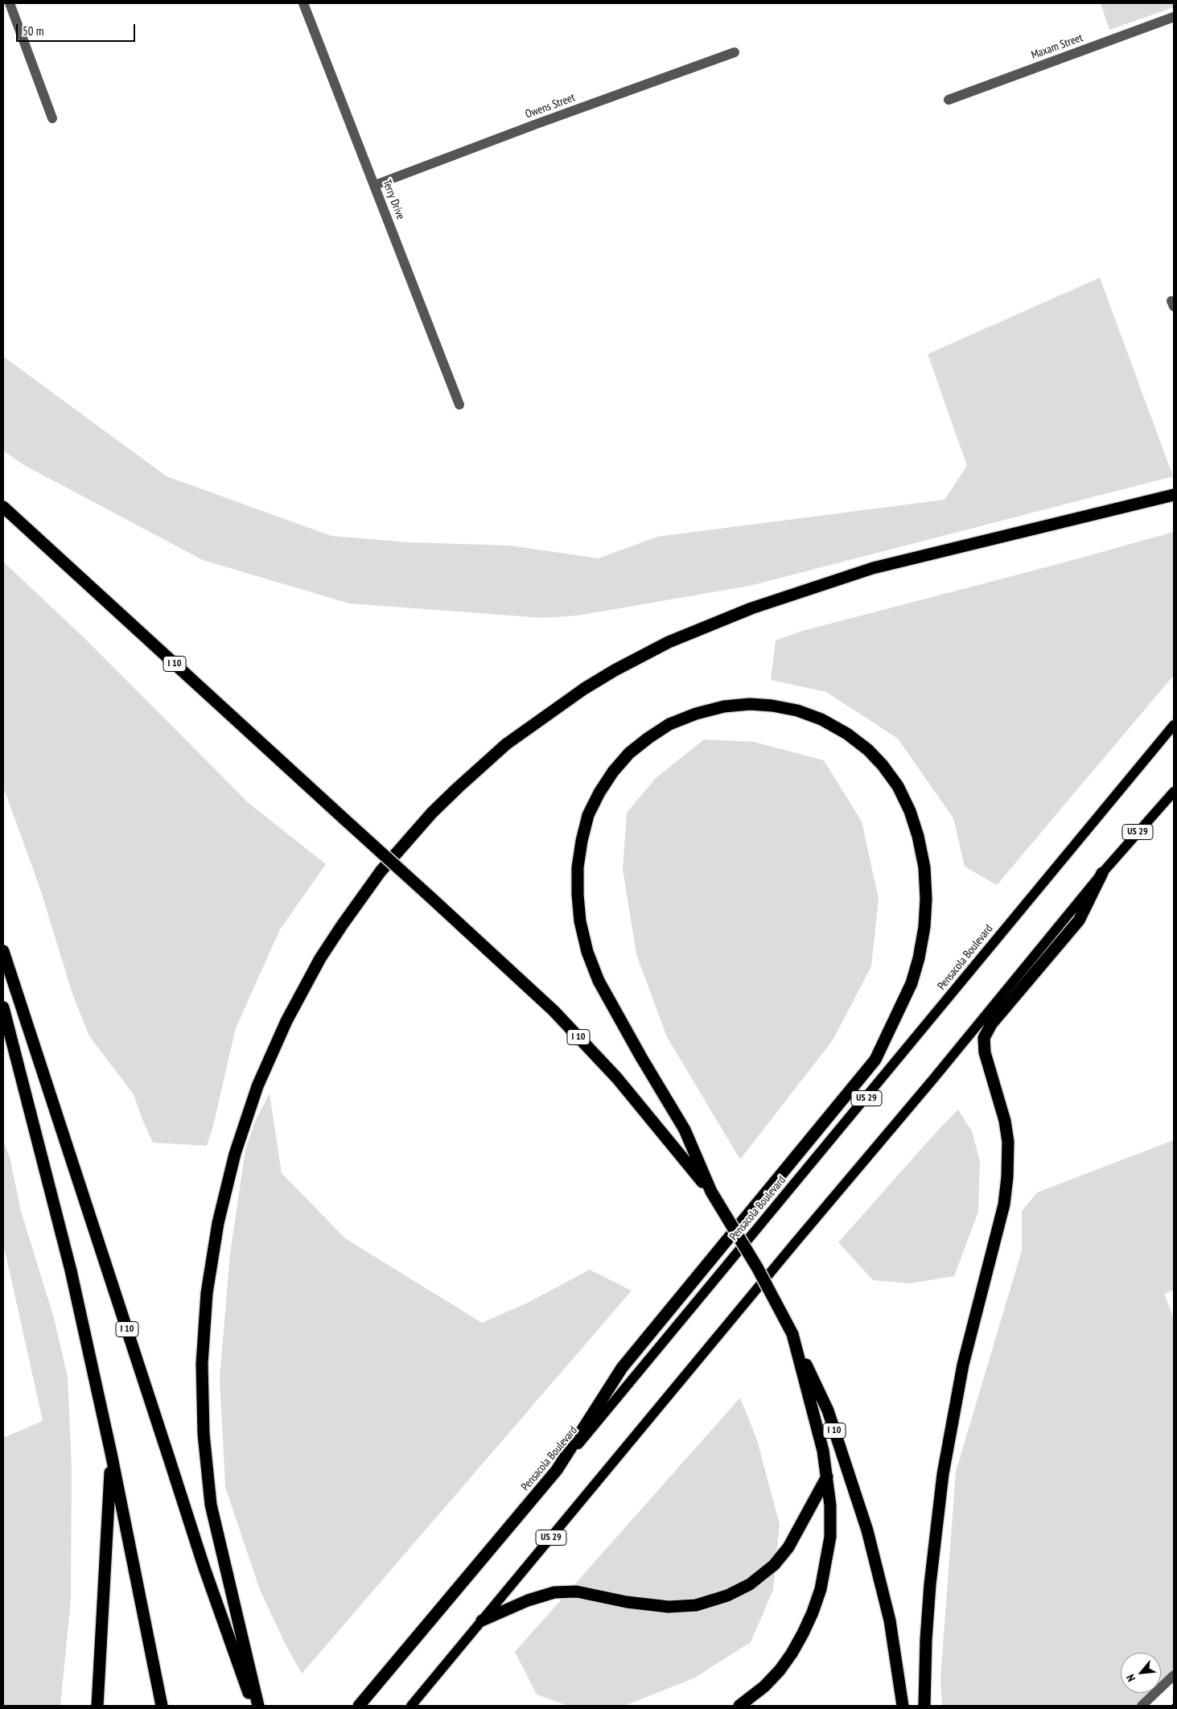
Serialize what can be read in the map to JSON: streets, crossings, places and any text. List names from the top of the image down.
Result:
{
  "streets": {
    "highway": ["I 10", "US 29", "Pensacola Boulevard"],
    "street": ["Maxam Street", "Owens Street", "Terry Drive"]
  },
  "crossings": [
    ["Owens Street", "Terry Drive"]
  ],
  "scale_bar": "50 m",
  "north": "bottom left"
}
